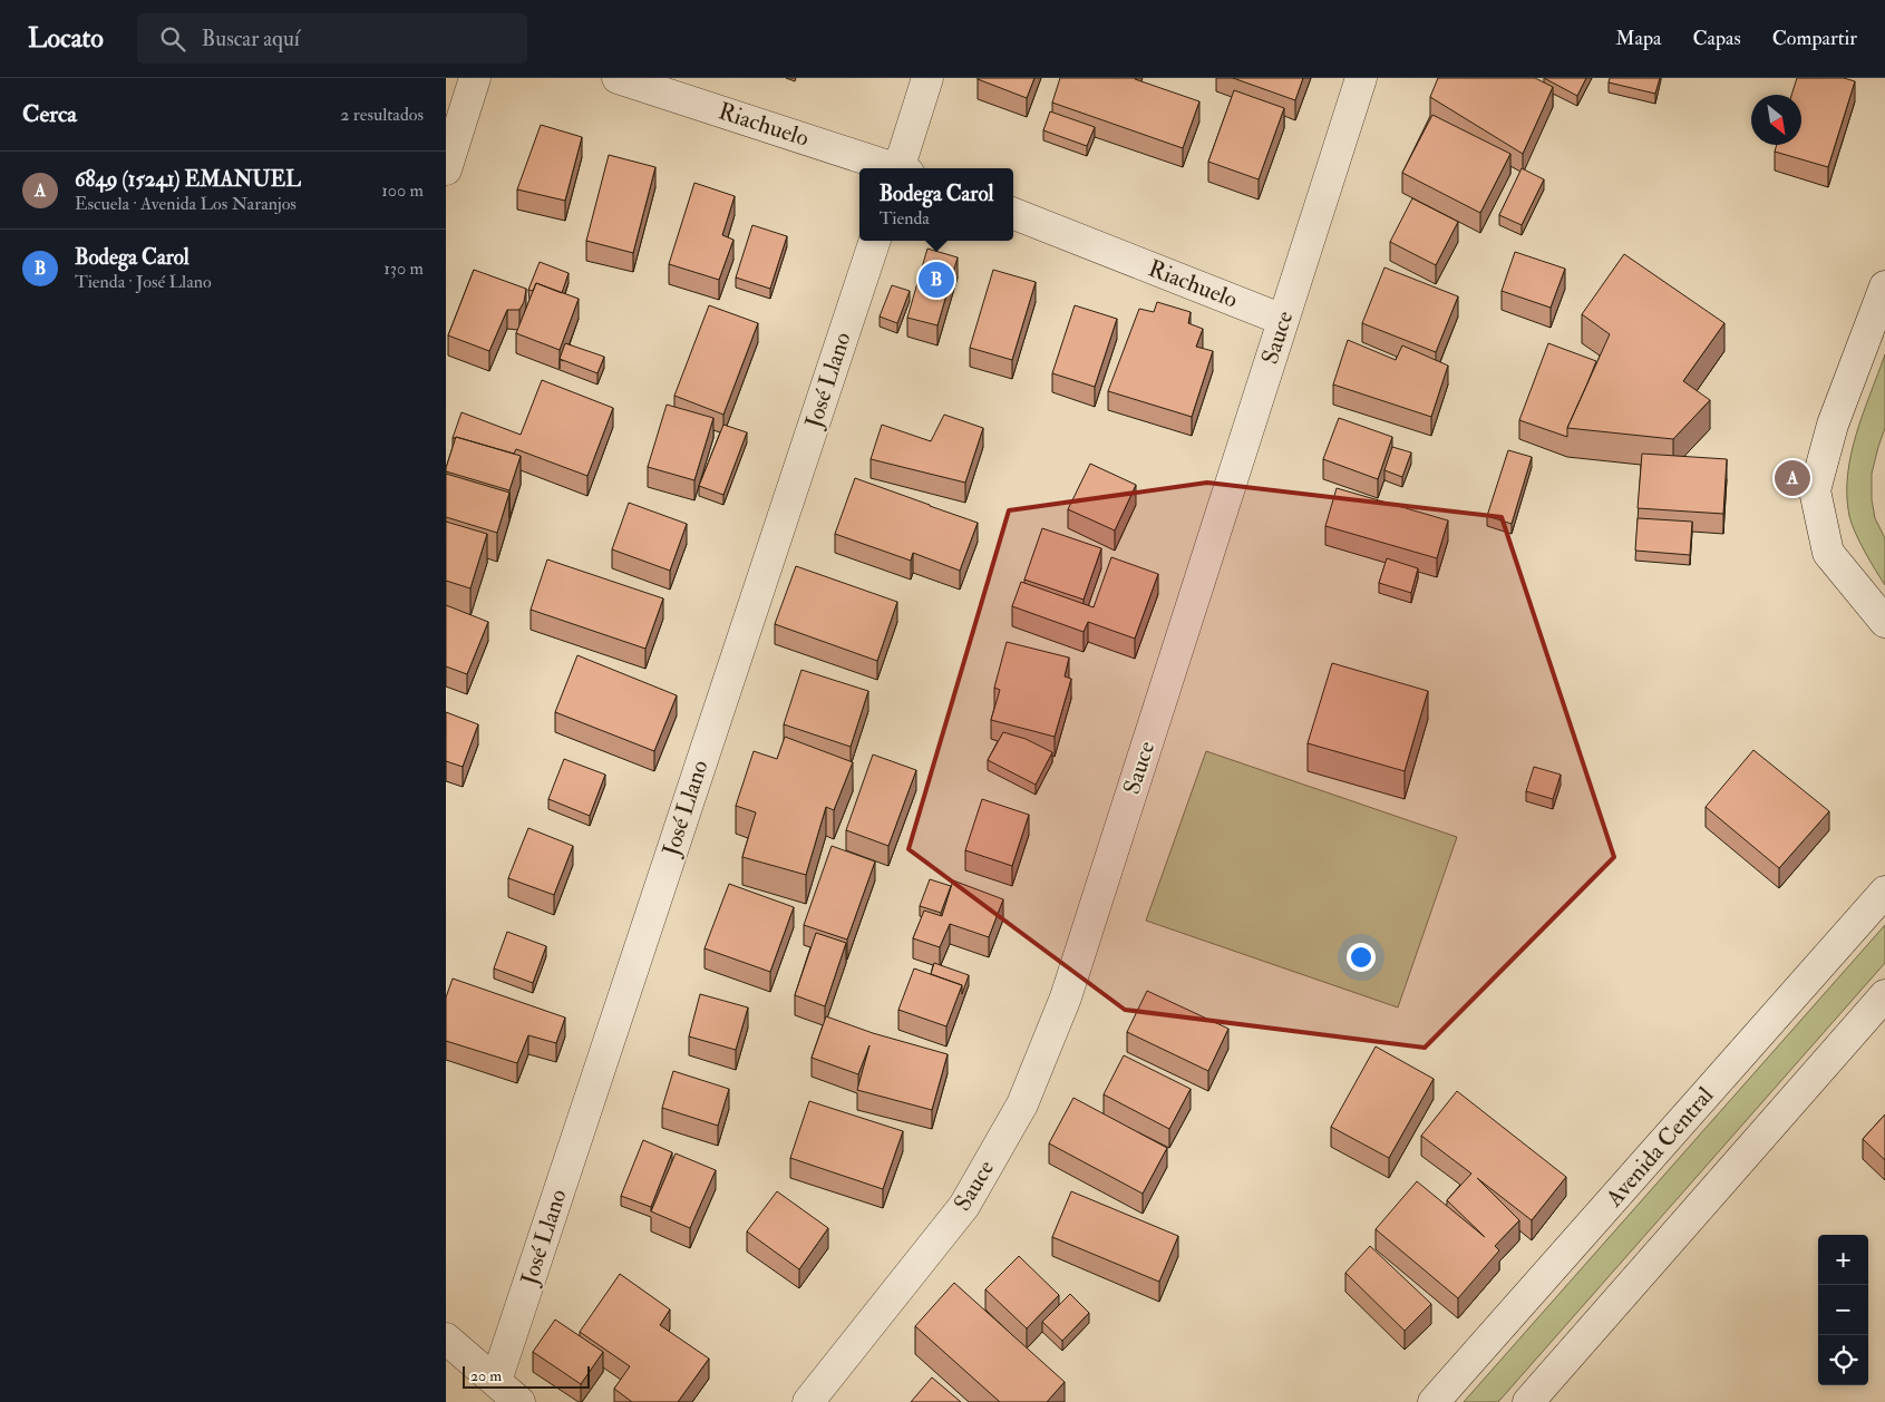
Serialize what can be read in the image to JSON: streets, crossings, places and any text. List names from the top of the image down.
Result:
{
  "streets": {
    "street": [
      "Riachuelo",
      "Sauce",
      "José Llano",
      "Avenida Central"
    ]
  },
  "crossings": [
    ["Riachuelo", "Sauce"]
  ],
  "scale_bar": "20 m",
  "north": "bottom right",
  "page": {
    "header": "Locato",
    "search": "Buscar aquí",
    "nav": ["Mapa", "Capas", "Compartir"],
    "heading": ["Cerca", "2 resultados"],
    "list": [
      {
        "mark": "A",
        "name": "6849 (15241) EMANUEL",
        "note": "Escuela · Avenida Los Naranjos",
        "value": "100 m"
      },
      {
        "mark": "B",
        "name": "Bodega Carol",
        "note": "Tienda · José Llano",
        "value": "130 m"
      }
    ],
    "popup": ["Bodega Carol", "Tienda"],
    "pins": ["B", "A"],
    "map_buttons": ["+", "−"],
    "scale": "20 m"
  }
}
